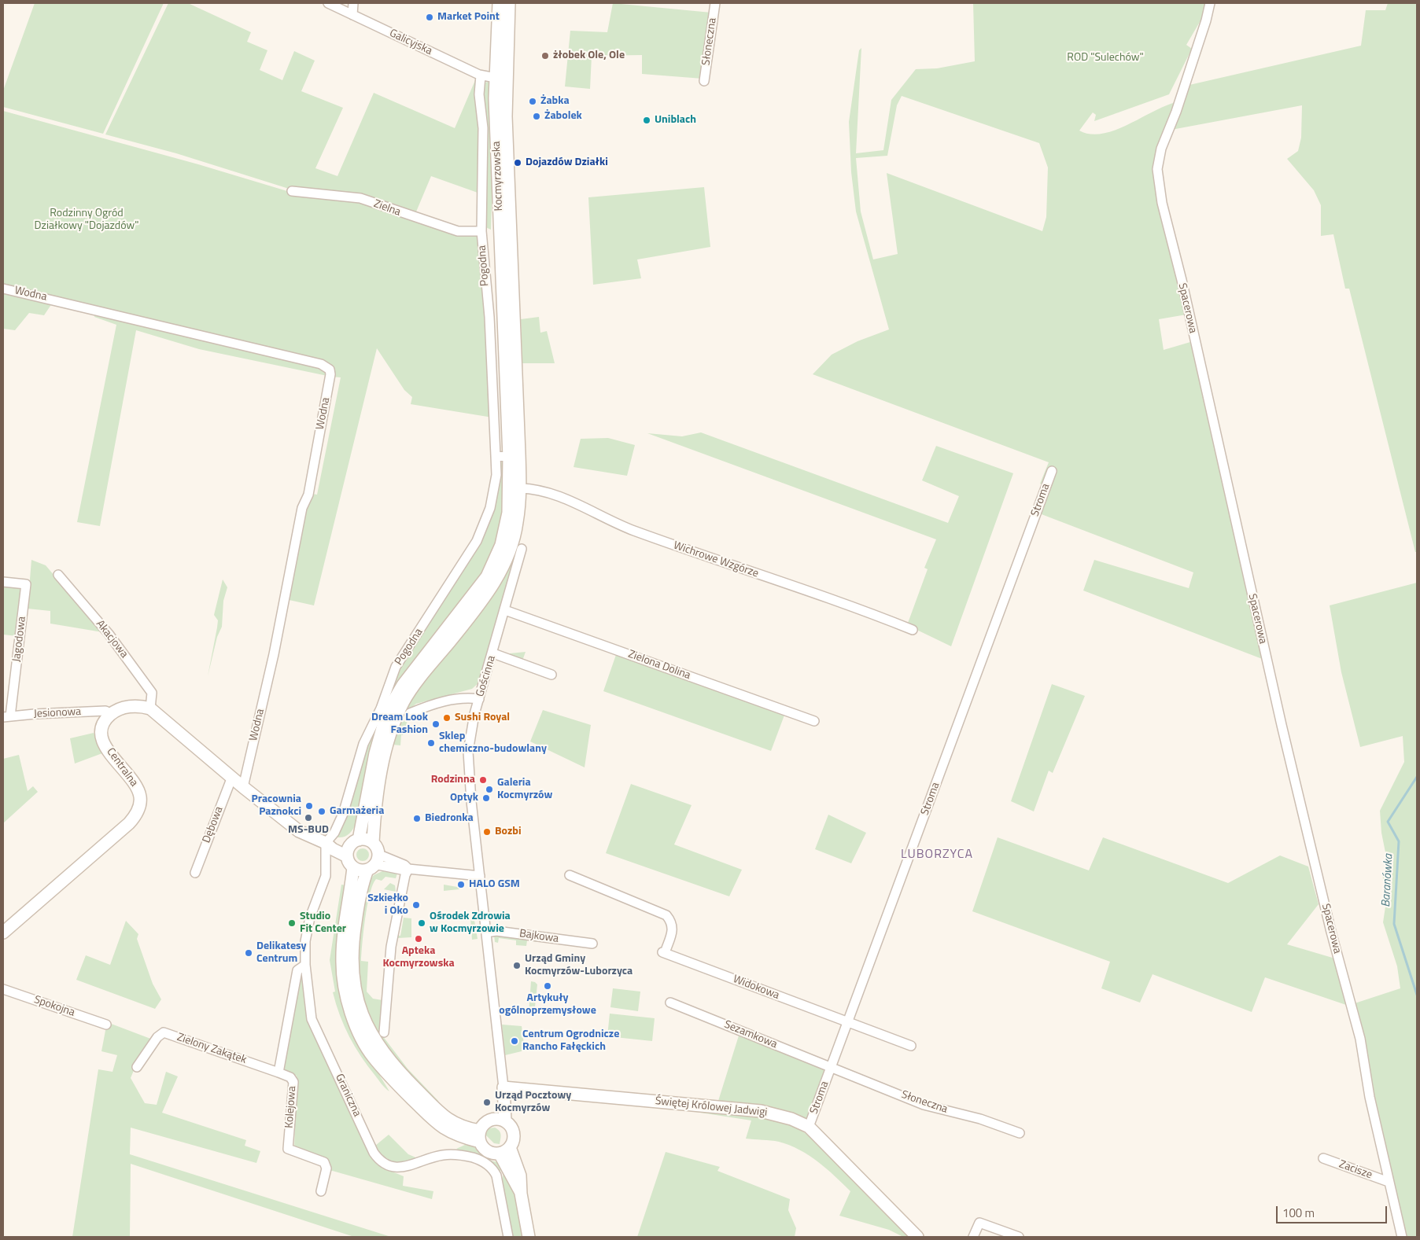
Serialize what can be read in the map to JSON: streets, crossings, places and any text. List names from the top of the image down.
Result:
{
  "streets": {
    "main road": ["Kocmyrzowska", "Centralna", "Świętej Królowej Jadwigi"],
    "street": [
      "Słoneczna",
      "Galicyjska",
      "Zielna",
      "Pogodna",
      "Wodna",
      "Spacerowa",
      "Stroma",
      "Wichrowe Wzgórze",
      "Jagodowa",
      "Akacjowa",
      "Zielona Dolina",
      "Gościnna",
      "Jesionowa",
      "Dębowa",
      "Bajkowa",
      "Widokowa",
      "Spokojna",
      "Sezamkowa",
      "Zielony Zakątek",
      "Graniczna",
      "Kolejowa",
      "Zacisze"
    ]
  },
  "crossings": [
    ["Słoneczna", "Stroma"],
    ["Słoneczna", "Sezamkowa"],
    ["Galicyjska", "Kocmyrzowska"],
    ["Galicyjska", "Pogodna"],
    ["Zielna", "Pogodna"],
    ["Pogodna", "Graniczna"],
    ["Spacerowa", "Zacisze"],
    ["Stroma", "Widokowa"],
    ["Stroma", "Sezamkowa"],
    ["Stroma", "Świętej Królowej Jadwigi"],
    ["Jagodowa", "Jesionowa"],
    ["Zielona Dolina", "Gościnna"],
    ["Gościnna", "Bajkowa"],
    ["Gościnna", "Świętej Królowej Jadwigi"],
    ["Jesionowa", "Centralna"],
    ["Zielony Zakątek", "Kolejowa"],
    ["Graniczna", "Kolejowa"]
  ],
  "districts": ["LUBORZYCA"],
  "water": ["Baranówka"],
  "parks": ["ROD \"Sulechów\"", "Rodzinny Ogród Działkowy \"Dojazdów\""],
  "places": [
    "Market Point",
    "żłobek Ole, Ole",
    "Żabka",
    "Żabolek",
    "Uniblach",
    "Dojazdów Działki",
    "Sushi Royal",
    "Dream Look Fashion",
    "Sklep chemiczno-budowlany",
    "Rodzinna",
    "Galeria Kocmyrzów",
    "Optyk",
    "Pracownia Paznokci",
    "Garmażeria",
    "MS-BUD",
    "Biedronka",
    "Bozbi",
    "HALO GSM",
    "Szkiełko i Oko",
    "Studio Fit Center",
    "Ośrodek Zdrowia w Kocmyrzowie",
    "Apteka Kocmyrzowska",
    "Delikatesy Centrum",
    "Urząd Gminy Kocmyrzów-Luborzyca",
    "Artykuły ogólnoprzemysłowe",
    "Centrum Ogrodnicze Rancho Fałęckich",
    "Urząd Pocztowy Kocmyrzów"
  ],
  "scale_bar": "100 m"
}
